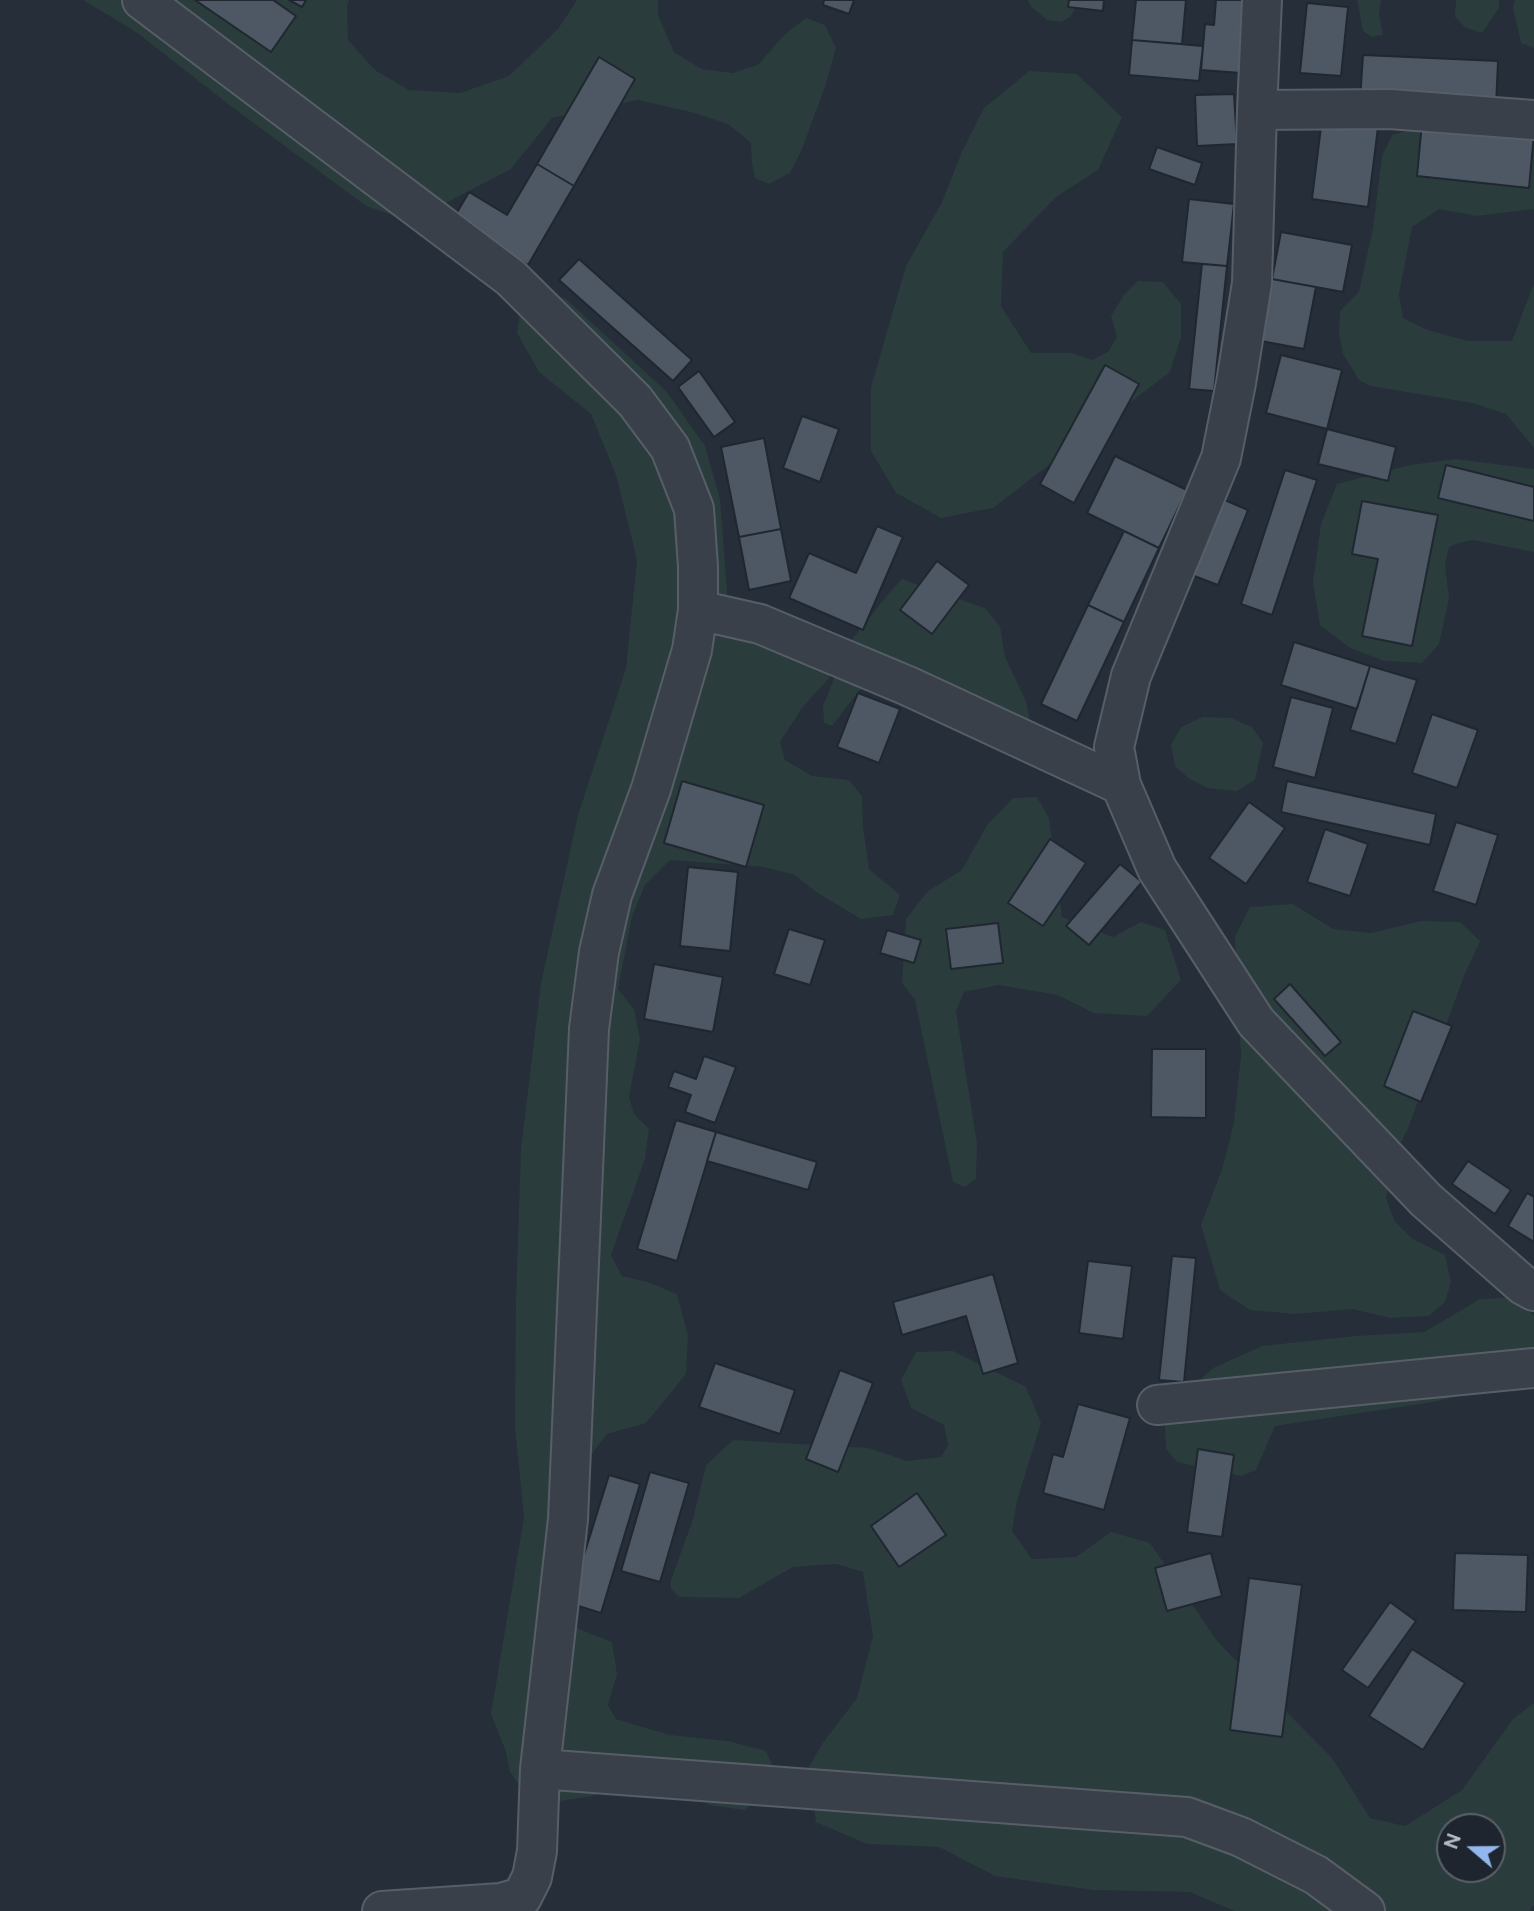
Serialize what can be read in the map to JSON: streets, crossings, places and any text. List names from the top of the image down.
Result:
{
  "north": "left"
}
